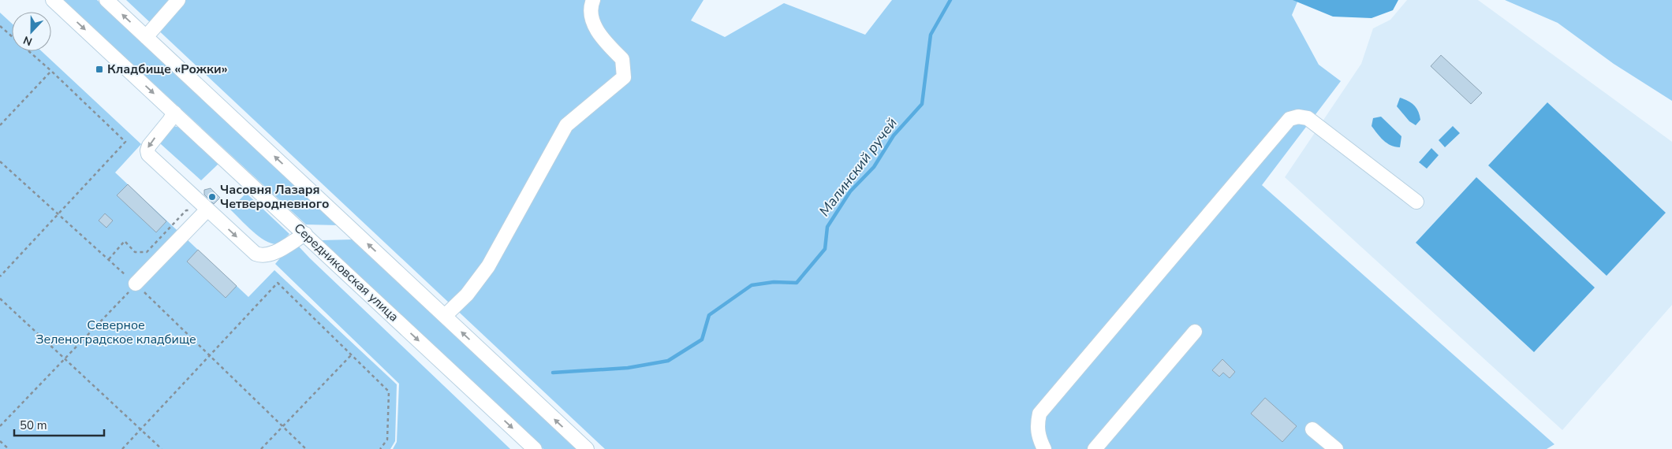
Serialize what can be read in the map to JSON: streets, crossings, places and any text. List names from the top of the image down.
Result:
{
  "streets": {
    "street": ["Середниковская улица"]
  },
  "water": ["Малинский ручей"],
  "parks": ["Северное Зеленоградское кладбище"],
  "places": {
    "transit": ["Кладбище «Рожки»"],
    "other": ["Часовня Лазаря Четверодневного"]
  },
  "scale_bar": "50 m",
  "north": "bottom"
}
